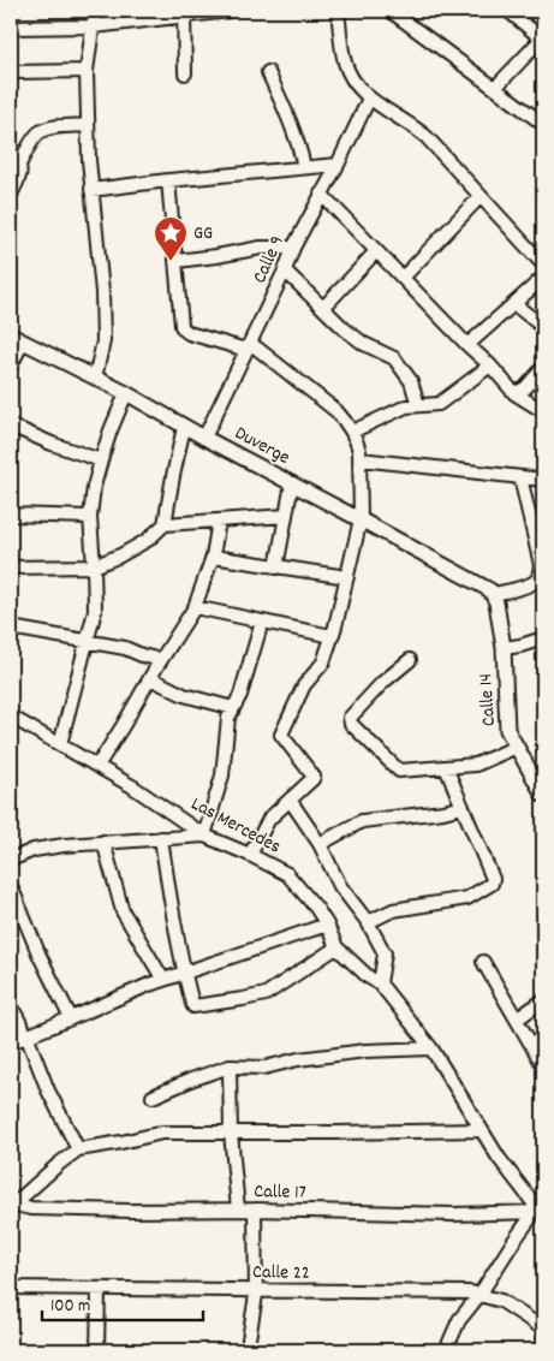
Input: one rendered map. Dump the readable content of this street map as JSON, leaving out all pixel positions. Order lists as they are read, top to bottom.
{
  "streets": {
    "street": [
      "Calle 9",
      "Duverge",
      "Calle 14",
      "Las Mercedes",
      "Calle 17",
      "Calle 22"
    ]
  },
  "crossings": [
    ["Calle 9", "Duverge"],
    ["Duverge", "Calle 14"],
    ["Las Mercedes", "Calle 17"]
  ],
  "places": {
    "place": ["GG"]
  },
  "scale_bar": "100 m"
}
